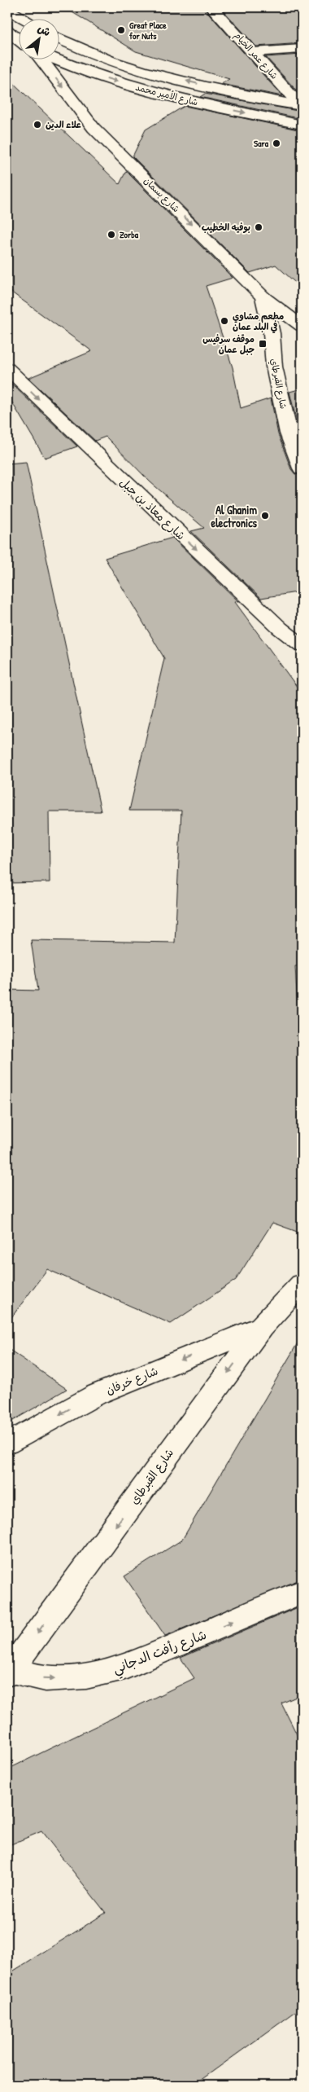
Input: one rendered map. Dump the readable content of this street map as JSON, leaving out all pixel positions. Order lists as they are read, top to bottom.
{
  "streets": {
    "street": [
      "شارع عمر الخيام",
      "شارع الأمير محمد",
      "شارع بسمان",
      "شارع القبرطاي",
      "شارع معاذ بن جبل",
      "شارع خرفان",
      "شارع رأفت الدجاني"
    ]
  },
  "crossings": [
    ["شارع عمر الخيام", "شارع الأمير محمد"],
    ["شارع بسمان", "شارع القبرطاي"],
    ["شارع القبرطاي", "شارع خرفان"],
    ["شارع القبرطاي", "شارع رأفت الدجاني"]
  ],
  "one_way": [
    "شارع بسمان",
    "شارع القبرطاي",
    "شارع معاذ بن جبل",
    "شارع خرفان",
    "شارع رأفت الدجاني"
  ],
  "places": {
    "other": [
      "Great Place for Nuts",
      "علاء الدين",
      "Sara",
      "بوفيه الخطيب",
      "Zorba",
      "مطعم مشاوي في البلد عمان",
      "Al Ghanim electronics"
    ],
    "transit": ["موقف سرفيس جبل عمان"]
  },
  "north": "top right"
}
